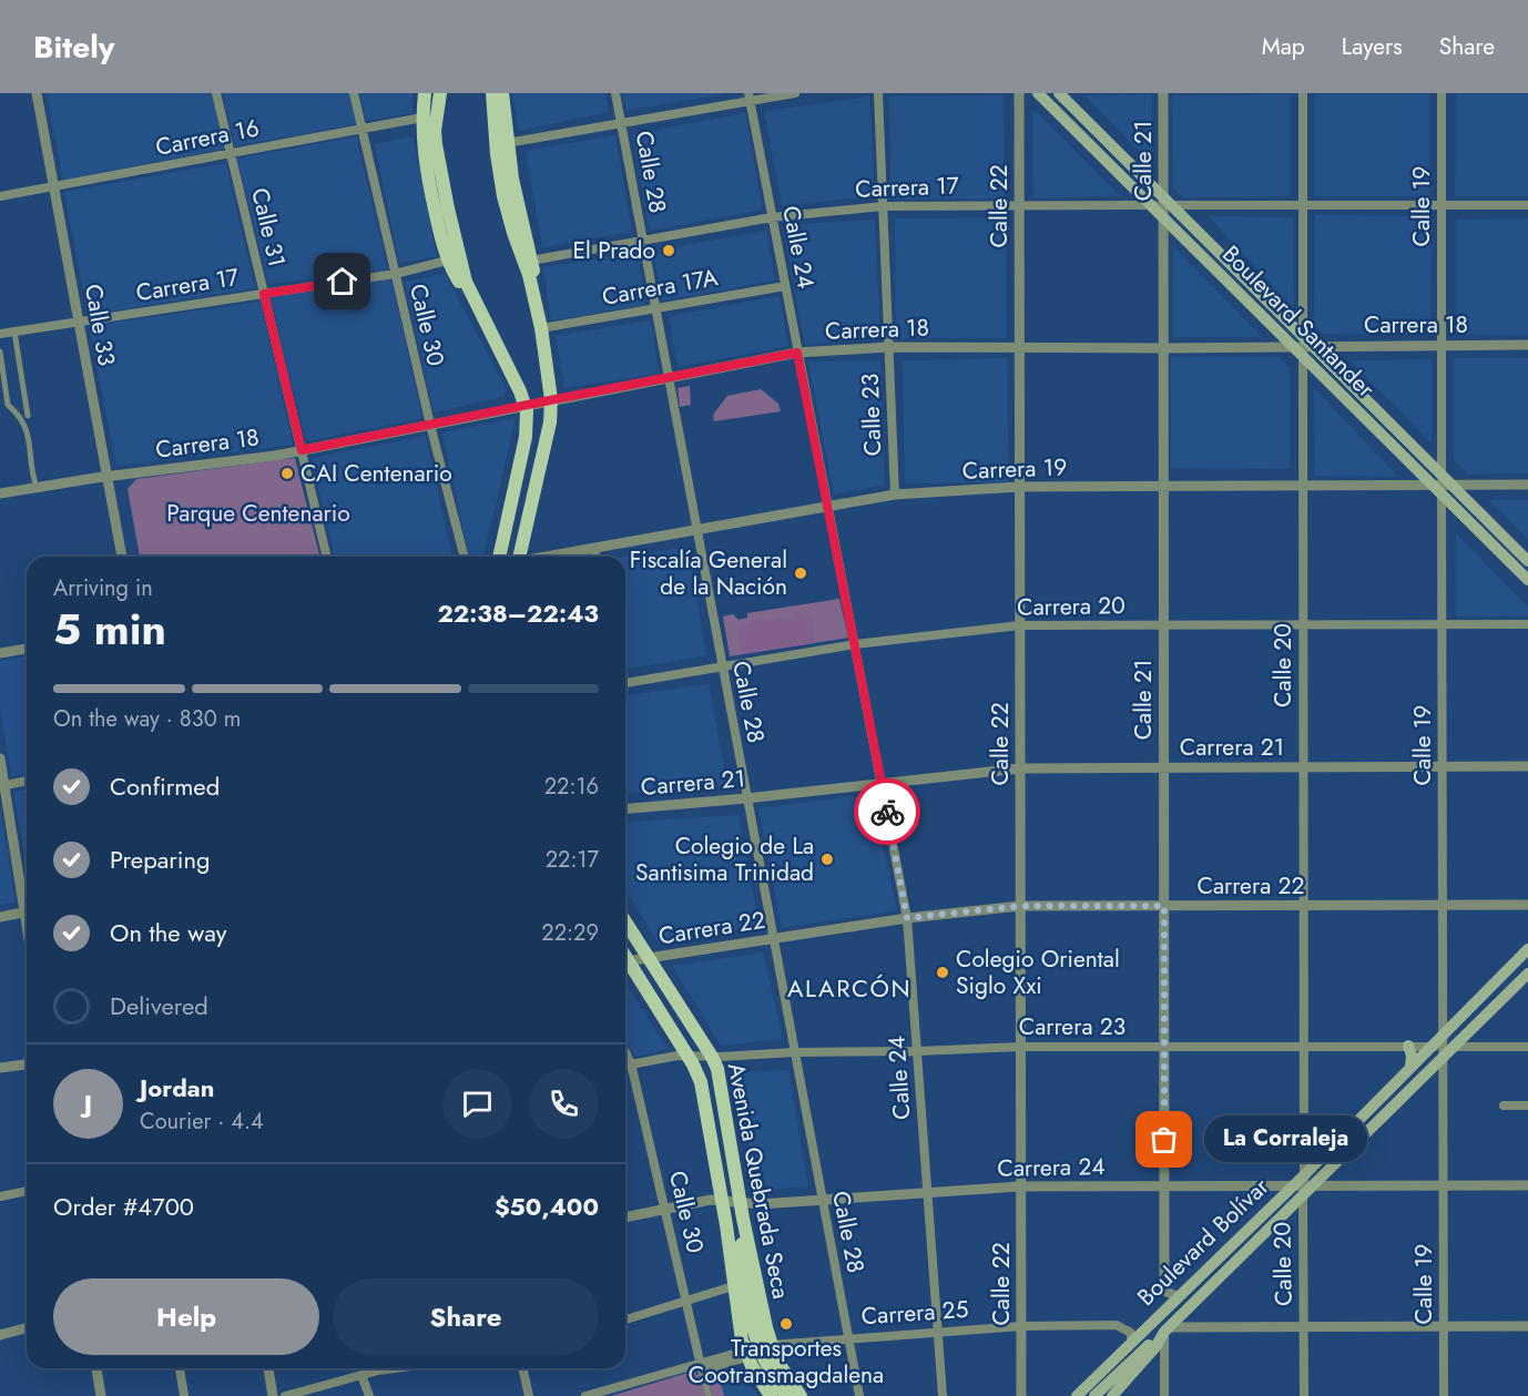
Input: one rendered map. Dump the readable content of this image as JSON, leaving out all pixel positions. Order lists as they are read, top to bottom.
{
  "streets": {
    "main road": ["Boulevard Santander", "Avenida Quebrada Seca", "Boulevard Bolívar"],
    "street": [
      "Carrera 16",
      "Calle 21",
      "Calle 28",
      "Carrera 17",
      "Calle 22",
      "Calle 19",
      "Calle 31",
      "Calle 24",
      "Carrera 17A",
      "Calle 33",
      "Calle 30",
      "Carrera 18",
      "Calle 23",
      "Carrera 19",
      "Carrera 20",
      "Calle 20",
      "Carrera 21",
      "Carrera 22",
      "Carrera 23",
      "Carrera 24",
      "Carrera 25"
    ]
  },
  "crossings": [
    ["Carrera 16", "Calle 31"],
    ["Carrera 16", "Calle 33"],
    ["Carrera 16", "Calle 30"],
    ["Calle 21", "Carrera 17"],
    ["Calle 21", "Boulevard Santander"],
    ["Calle 21", "Carrera 18"],
    ["Calle 21", "Carrera 19"],
    ["Calle 21", "Carrera 20"],
    ["Calle 21", "Carrera 21"],
    ["Calle 21", "Carrera 22"],
    ["Calle 21", "Carrera 23"],
    ["Calle 21", "Carrera 24"],
    ["Calle 21", "Boulevard Bolívar"],
    ["Calle 28", "Carrera 17"],
    ["Calle 28", "Carrera 17A"],
    ["Calle 28", "Carrera 18"],
    ["Calle 28", "Carrera 19"],
    ["Calle 28", "Carrera 20"],
    ["Calle 28", "Carrera 21"],
    ["Calle 28", "Carrera 22"],
    ["Calle 28", "Carrera 23"],
    ["Calle 28", "Carrera 24"],
    ["Calle 28", "Carrera 25"],
    ["Carrera 17", "Calle 22"],
    ["Carrera 17", "Calle 19"],
    ["Carrera 17", "Calle 31"],
    ["Carrera 17", "Calle 24"],
    ["Carrera 17", "Boulevard Santander"],
    ["Carrera 17", "Calle 33"],
    ["Carrera 17", "Calle 30"],
    ["Carrera 17", "Calle 23"],
    ["Carrera 17", "Calle 20"],
    ["Calle 22", "Carrera 18"],
    ["Calle 22", "Carrera 19"],
    ["Calle 22", "Carrera 20"],
    ["Calle 22", "Carrera 21"],
    ["Calle 22", "Carrera 22"],
    ["Calle 22", "Carrera 23"],
    ["Calle 22", "Carrera 24"],
    ["Calle 22", "Carrera 25"],
    ["Calle 19", "Boulevard Santander"],
    ["Calle 19", "Carrera 18"],
    ["Calle 19", "Carrera 19"],
    ["Calle 19", "Carrera 20"],
    ["Calle 19", "Carrera 21"],
    ["Calle 19", "Carrera 22"],
    ["Calle 19", "Carrera 23"],
    ["Calle 19", "Carrera 24"],
    ["Calle 19", "Boulevard Bolívar"],
    ["Calle 31", "Carrera 18"],
    ["Calle 24", "Carrera 17A"],
    ["Calle 24", "Carrera 18"],
    ["Calle 24", "Carrera 19"],
    ["Calle 24", "Carrera 20"],
    ["Calle 24", "Carrera 21"],
    ["Calle 24", "Carrera 22"],
    ["Calle 24", "Carrera 23"],
    ["Calle 24", "Carrera 24"],
    ["Calle 24", "Carrera 25"],
    ["Boulevard Santander", "Carrera 18"],
    ["Boulevard Santander", "Carrera 19"],
    ["Boulevard Santander", "Calle 20"],
    ["Calle 33", "Carrera 18"],
    ["Calle 30", "Carrera 18"],
    ["Calle 30", "Carrera 23"],
    ["Calle 30", "Carrera 24"],
    ["Carrera 18", "Calle 23"],
    ["Carrera 18", "Calle 20"],
    ["Calle 23", "Carrera 19"],
    ["Carrera 19", "Calle 20"],
    ["Carrera 20", "Calle 20"],
    ["Calle 20", "Carrera 21"],
    ["Calle 20", "Carrera 22"],
    ["Calle 20", "Carrera 23"],
    ["Calle 20", "Carrera 24"],
    ["Calle 20", "Boulevard Bolívar"],
    ["Carrera 22", "Avenida Quebrada Seca"],
    ["Carrera 23", "Avenida Quebrada Seca"],
    ["Carrera 23", "Boulevard Bolívar"],
    ["Carrera 24", "Avenida Quebrada Seca"],
    ["Carrera 24", "Boulevard Bolívar"],
    ["Avenida Quebrada Seca", "Carrera 25"],
    ["Boulevard Bolívar", "Carrera 25"]
  ],
  "districts": ["ALARCÓN"],
  "parks": ["Parque Centenario"],
  "places": [
    "El Prado",
    "CAI Centenario",
    "Fiscalía General de la Nación",
    "Colegio de La Santisima Trinidad",
    "Colegio Oriental Siglo Xxi",
    "La Corraleja",
    "Transportes Cootransmagdalena"
  ],
  "page": {
    "header": "Bitely",
    "nav": ["Map", "Layers", "Share"],
    "heading": ["5 min", "Arriving in", "22:38–22:43"],
    "panel": [
      "Jordan",
      "Courier · 4.4",
      "Order #4700",
      "$50,400"
    ],
    "bar": "On the way · 830 m",
    "list": [
      ["Confirmed", "22:16"],
      ["Preparing", "22:17"],
      ["On the way", "22:29"],
      "Delivered"
    ],
    "round": "J",
    "bubble": "La Corraleja",
    "buttons": ["Help", "Share"]
  }
}
